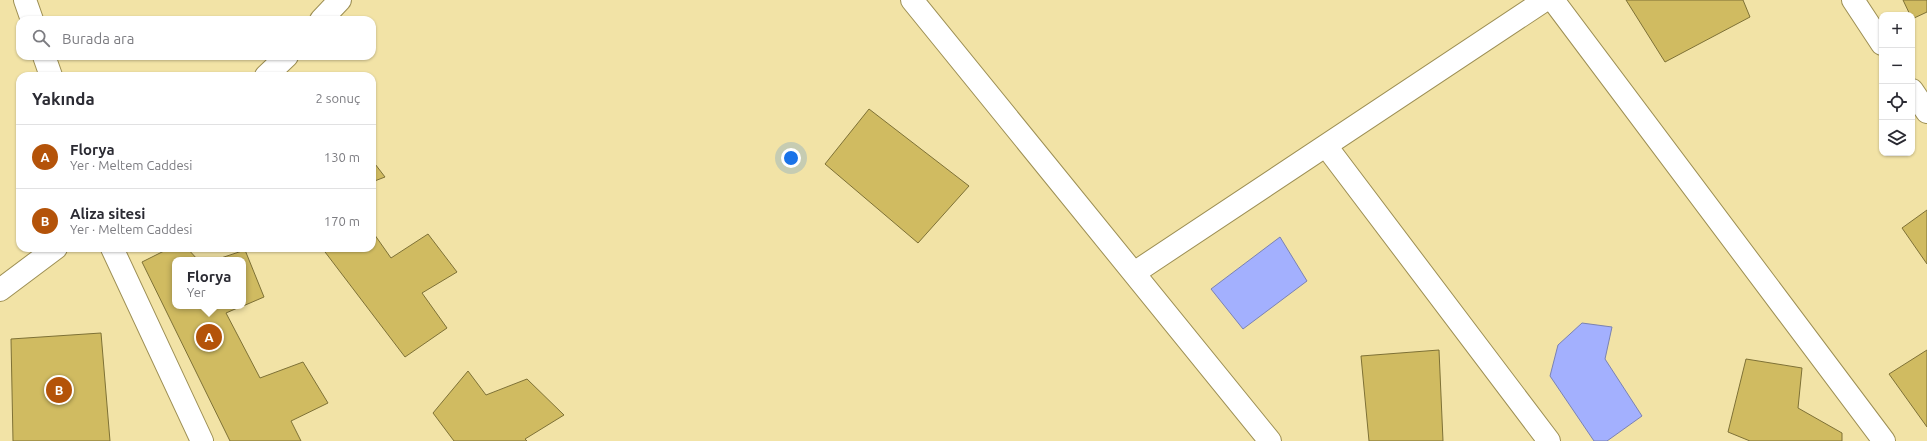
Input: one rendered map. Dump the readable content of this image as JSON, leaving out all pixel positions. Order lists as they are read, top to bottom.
{
  "page": {
    "map_buttons": ["+", "−"],
    "search": "Burada ara",
    "heading": ["Yakında", "2 sonuç"],
    "list": [
      {
        "mark": "A",
        "name": "Florya",
        "note": "Yer · Meltem Caddesi",
        "value": "130 m"
      },
      {
        "mark": "B",
        "name": "Aliza sitesi",
        "note": "Yer · Meltem Caddesi",
        "value": "170 m"
      }
    ],
    "popup": ["Florya", "Yer"],
    "pins": ["A", "B"]
  }
}
